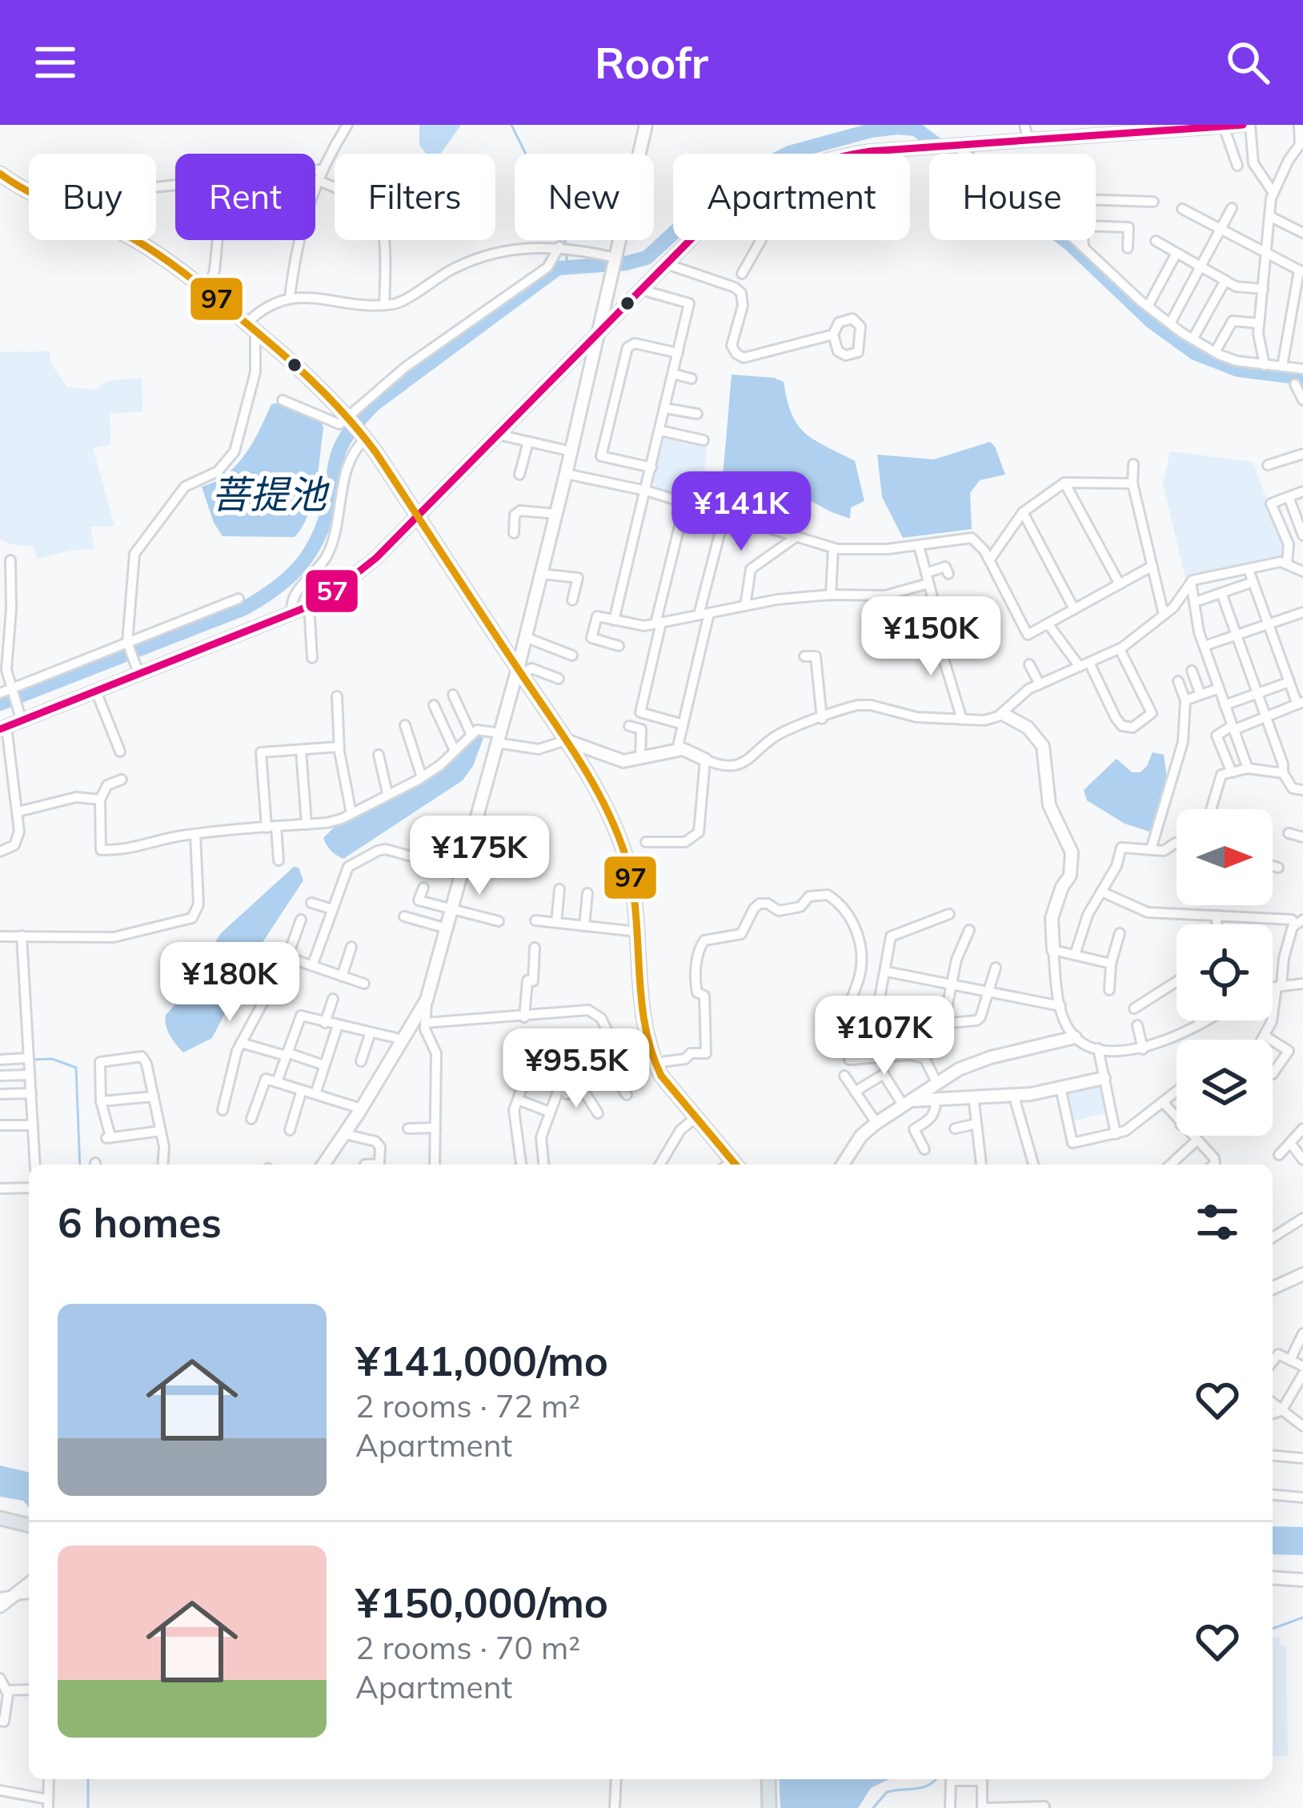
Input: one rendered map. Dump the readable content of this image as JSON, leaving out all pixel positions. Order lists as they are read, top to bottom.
{
  "water": ["菩提池"],
  "lines": ["transit line 57", "transit line 97"],
  "north": "right",
  "page": {
    "header": "Roofr",
    "chip": [
      "Buy",
      "Rent",
      "Filters",
      "New",
      "Apartment",
      "House"
    ],
    "price": [
      "¥141K",
      "¥150K",
      "¥175K",
      "¥180K",
      "¥107K",
      "¥95.5K"
    ],
    "heading": "6 homes",
    "list": [
      {
        "name": "¥141,000/mo",
        "note": "2 rooms · 72 m² · Apartment"
      },
      {
        "name": "¥150,000/mo",
        "note": "2 rooms · 70 m² · Apartment"
      }
    ]
  }
}
